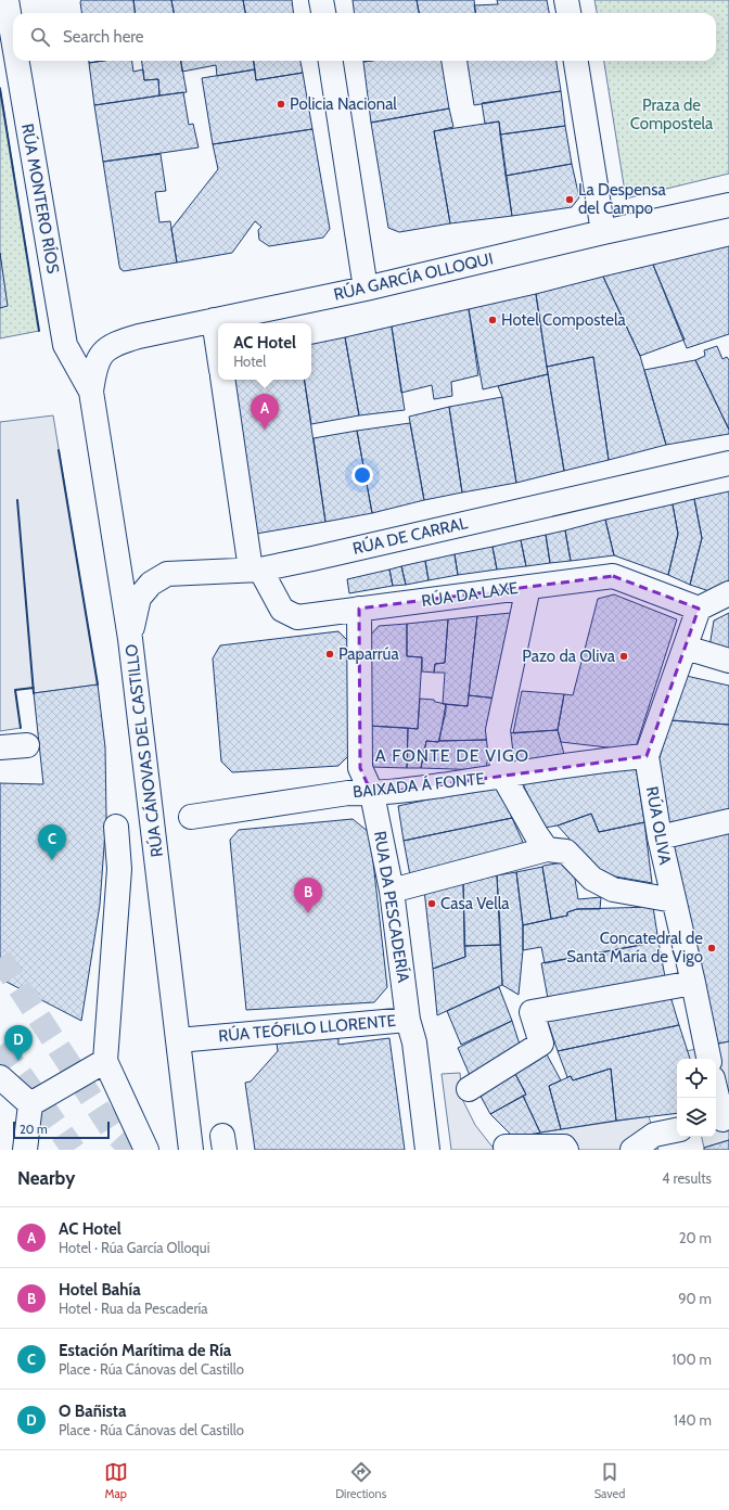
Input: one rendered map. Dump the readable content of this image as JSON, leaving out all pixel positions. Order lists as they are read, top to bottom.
{
  "streets": {
    "street": [
      "RÚA MONTERO RÍOS",
      "RÚA GARCÍA OLLOQUI",
      "RÚA DE CARRAL",
      "RÚA DA LAXE",
      "RÚA CÁNOVAS DEL CASTILLO",
      "BAIXADA Á FONTE",
      "RÚA OLIVA",
      "RUA DA PESCADERÍA",
      "RÚA TEÓFILO LLORENTE"
    ]
  },
  "crossings": [
    ["RÚA MONTERO RÍOS", "RÚA CÁNOVAS DEL CASTILLO"],
    ["RÚA GARCÍA OLLOQUI", "RÚA CÁNOVAS DEL CASTILLO"],
    ["RÚA DE CARRAL", "RÚA DA LAXE"],
    ["RÚA DE CARRAL", "RÚA CÁNOVAS DEL CASTILLO"],
    ["RÚA DA LAXE", "RÚA OLIVA"],
    ["RÚA DA LAXE", "RUA DA PESCADERÍA"],
    ["RÚA CÁNOVAS DEL CASTILLO", "RÚA TEÓFILO LLORENTE"],
    ["BAIXADA Á FONTE", "RÚA OLIVA"],
    ["BAIXADA Á FONTE", "RUA DA PESCADERÍA"],
    ["RUA DA PESCADERÍA", "RÚA TEÓFILO LLORENTE"]
  ],
  "districts": ["A FONTE DE VIGO"],
  "parks": ["Praza de Compostela"],
  "places": [
    "Policia Nacional",
    "La Despensa del Campo",
    "Hotel Compostela",
    "Paparrúa",
    "Pazo da Oliva",
    "Casa Vella",
    "Concatedral de Santa María de Vigo"
  ],
  "scale_bar": "20 m",
  "page": {
    "search": "Search here",
    "popup": ["AC Hotel", "Hotel"],
    "pins": [
      "A",
      "C",
      "B",
      "D"
    ],
    "scale": "20 m",
    "heading": ["Nearby", "4 results"],
    "list": [
      {
        "mark": "A",
        "name": "AC Hotel",
        "note": "Hotel · Rúa García Olloqui",
        "value": "20 m"
      },
      {
        "mark": "B",
        "name": "Hotel Bahía",
        "note": "Hotel · Rua da Pescadería",
        "value": "90 m"
      },
      {
        "mark": "C",
        "name": "Estación Marítima de Ría",
        "note": "Place · Rúa Cánovas del Castillo",
        "value": "100 m"
      },
      {
        "mark": "D",
        "name": "O Bañista",
        "note": "Place · Rúa Cánovas del Castillo",
        "value": "140 m"
      }
    ],
    "nav": ["Map", "Directions", "Saved"]
  }
}
